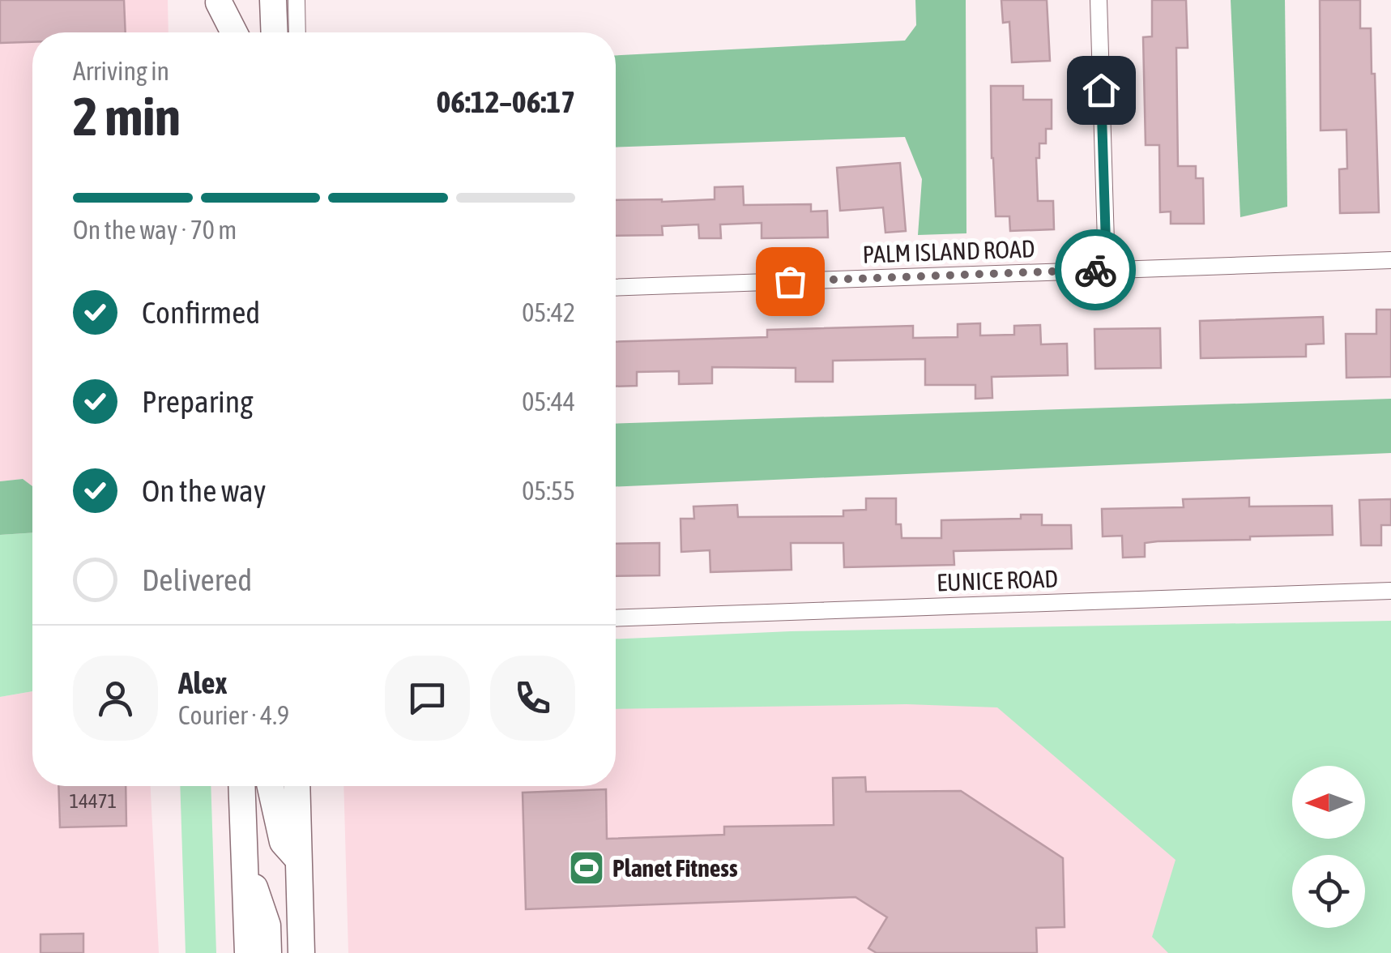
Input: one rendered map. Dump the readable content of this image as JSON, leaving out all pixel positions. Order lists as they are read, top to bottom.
{
  "streets": {
    "street": ["PALM ISLAND ROAD", "EUNICE ROAD"]
  },
  "places": {
    "sports": ["Planet Fitness"]
  },
  "house_numbers": ["14471"],
  "north": "left",
  "page": {
    "heading": ["2 min", "Arriving in", "06:12–06:17"],
    "panel": ["Alex", "Courier · 4.9"],
    "bar": "On the way · 70 m",
    "list": [
      ["Confirmed", "05:42"],
      ["Preparing", "05:44"],
      ["On the way", "05:55"],
      "Delivered"
    ]
  }
}
